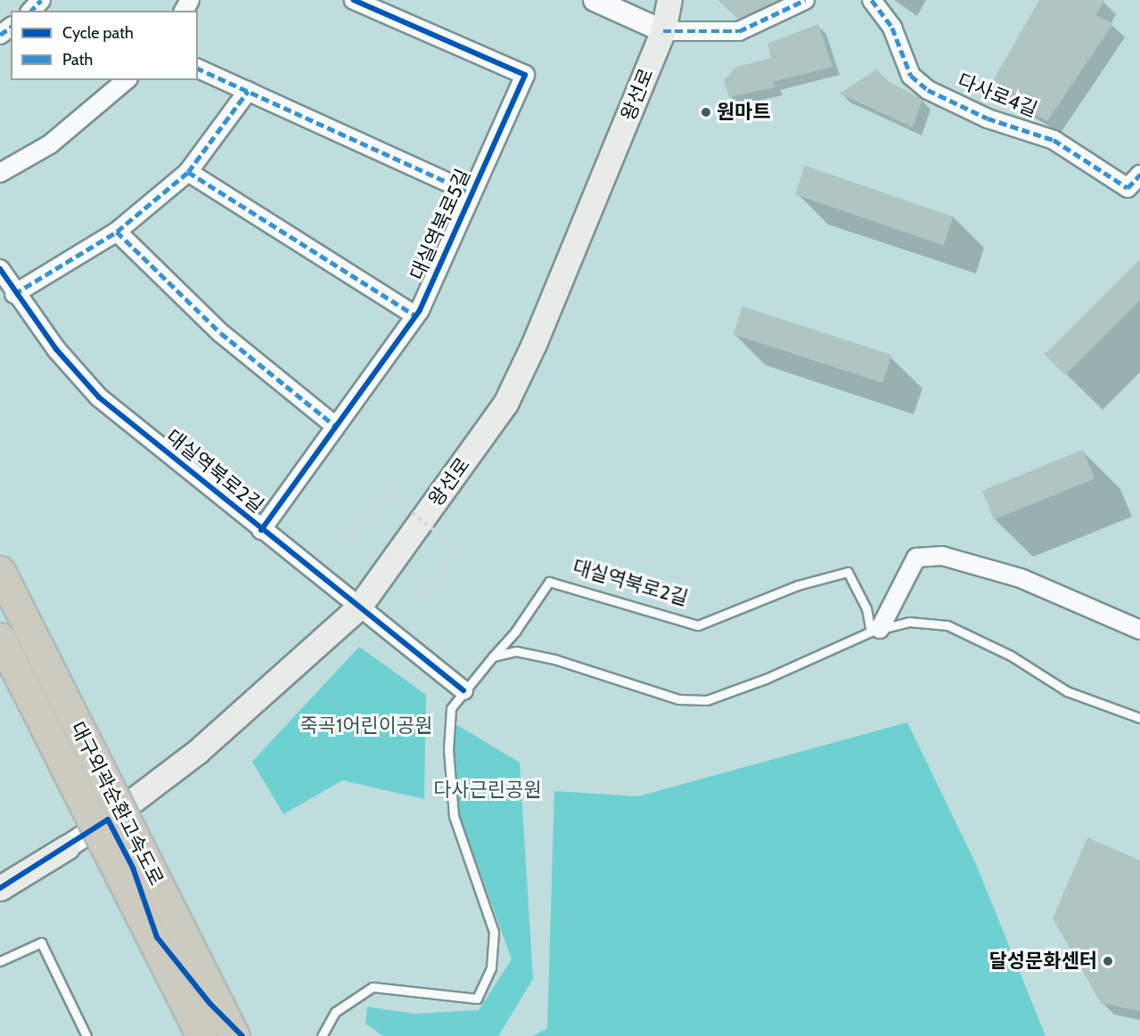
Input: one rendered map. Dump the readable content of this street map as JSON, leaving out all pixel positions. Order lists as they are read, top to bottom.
{
  "streets": {
    "highway": ["대구외곽순환고속도로"],
    "main road": ["왕선로"],
    "street": ["다사로4길", "대실역북로5길", "대실역북로2길"]
  },
  "crossings": [
    ["왕선로", "대실역북로2길"],
    ["대실역북로5길", "대실역북로2길"]
  ],
  "parks": ["죽곡1어린이공원", "다사근린공원"],
  "places": ["원마트", "달성문화센터"],
  "legend": ["Cycle path", "Path"]
}
